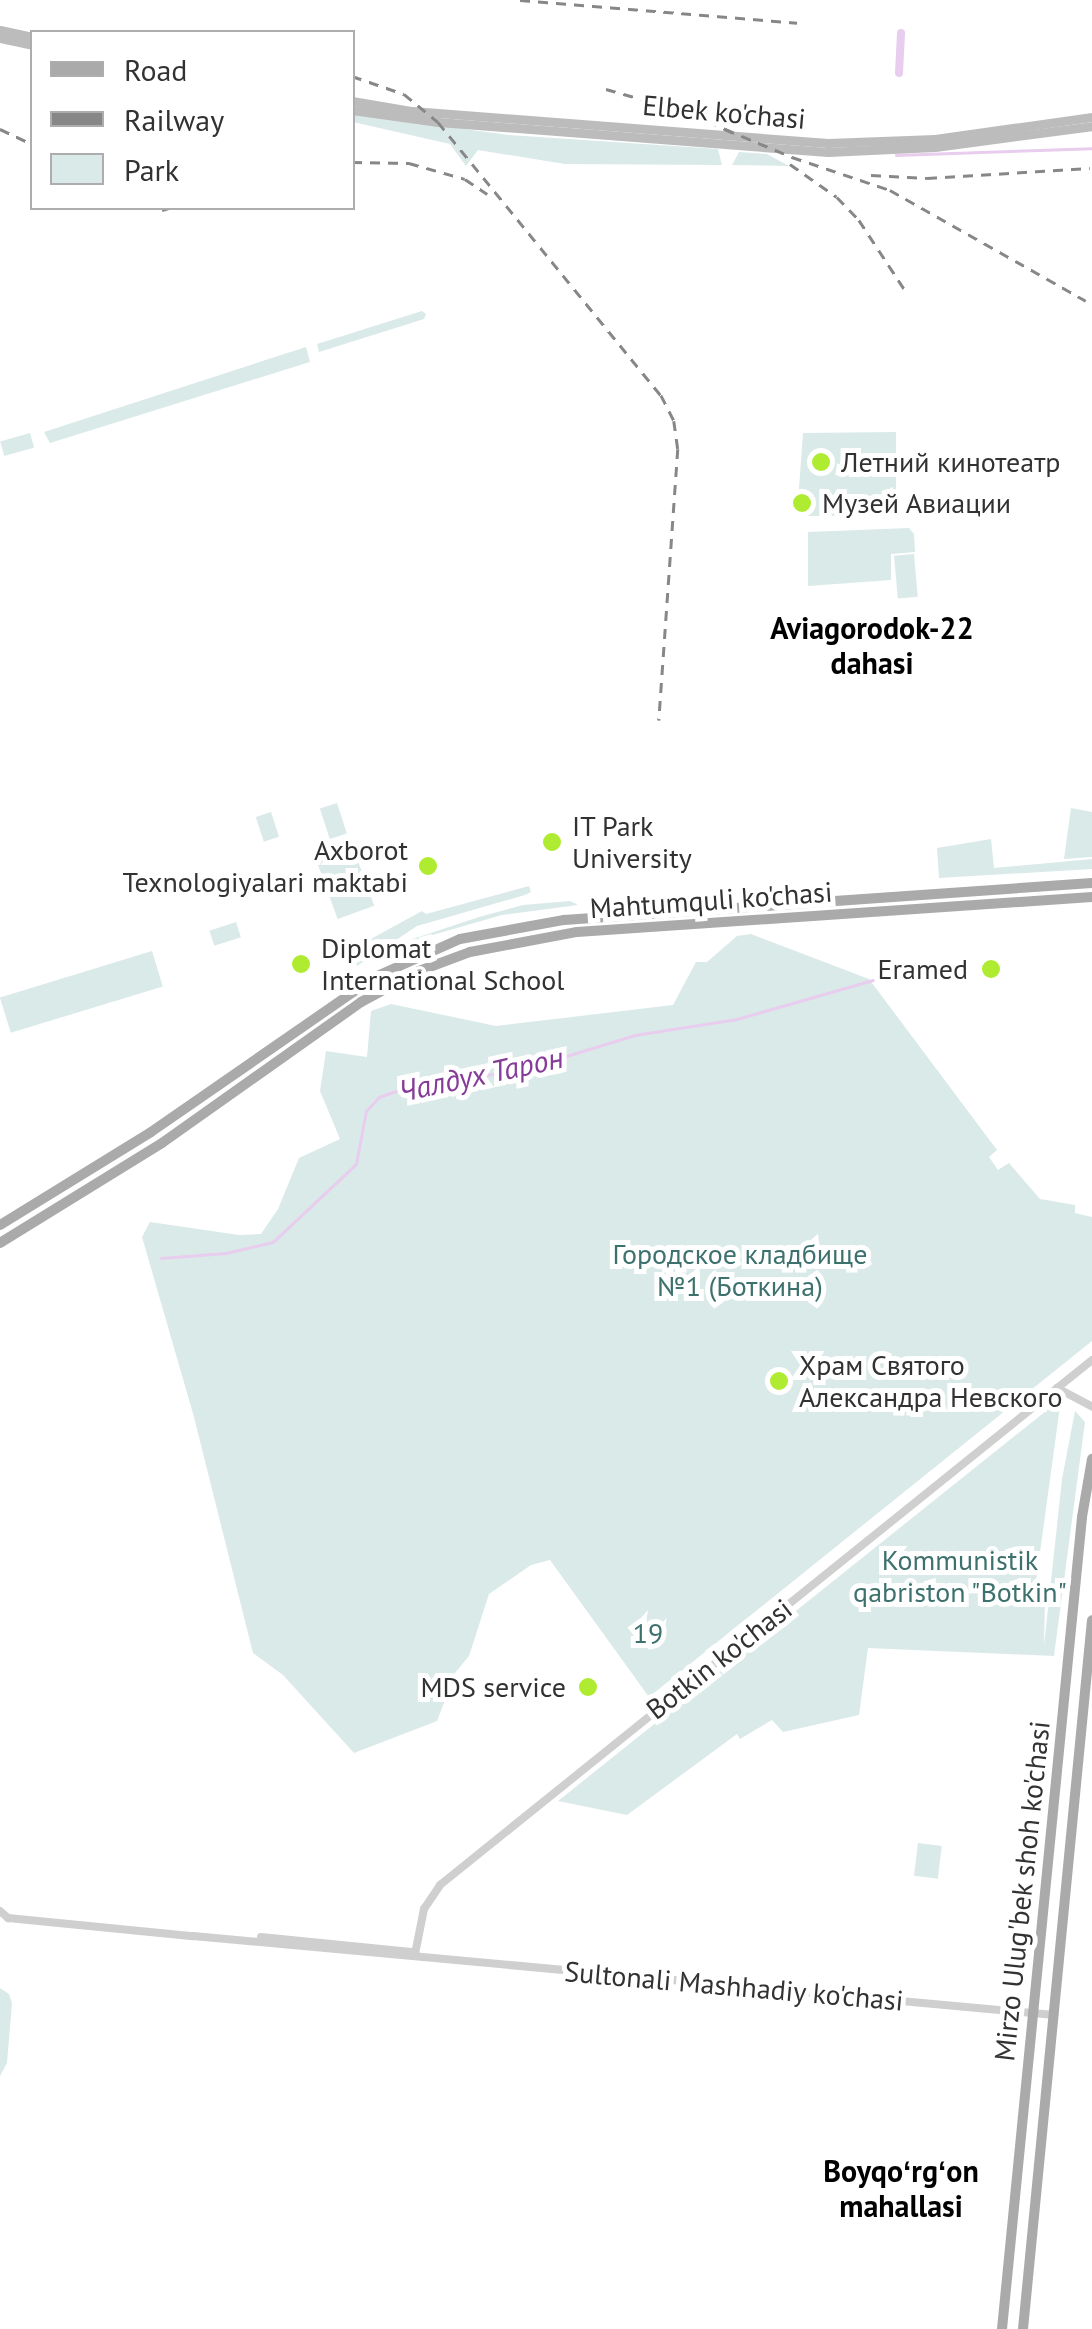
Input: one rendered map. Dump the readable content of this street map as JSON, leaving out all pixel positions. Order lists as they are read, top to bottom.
{
  "streets": {
    "main road": ["Elbek ko'chasi", "Mahtumquli ko'chasi", "Mirzo Ulug'bek shoh ko'chasi"],
    "street": ["Botkin ko'chasi", "Sultonali Mashhadiy ko'chasi"]
  },
  "crossings": [
    ["Botkin ko'chasi", "Sultonali Mashhadiy ko'chasi"],
    ["Mirzo Ulug'bek shoh ko'chasi", "Sultonali Mashhadiy ko'chasi"]
  ],
  "districts": ["Aviagorodok-22 dahasi", "Boyqoʻrgʻon mahallasi"],
  "water": ["Чалдух Тарон"],
  "parks": ["Городское кладбище №1 (Боткина)", "Kommunistik qabriston \"Botkin\"", "19"],
  "places": [
    "Летний кинотеатр",
    "Музей Авиации",
    "IT Park University",
    "Axborot Texnologiyalari maktabi",
    "Diplomat International School",
    "Eramed",
    "Храм Святого Александра Невского",
    "MDS service"
  ],
  "legend": ["Road", "Railway", "Park"]
}
